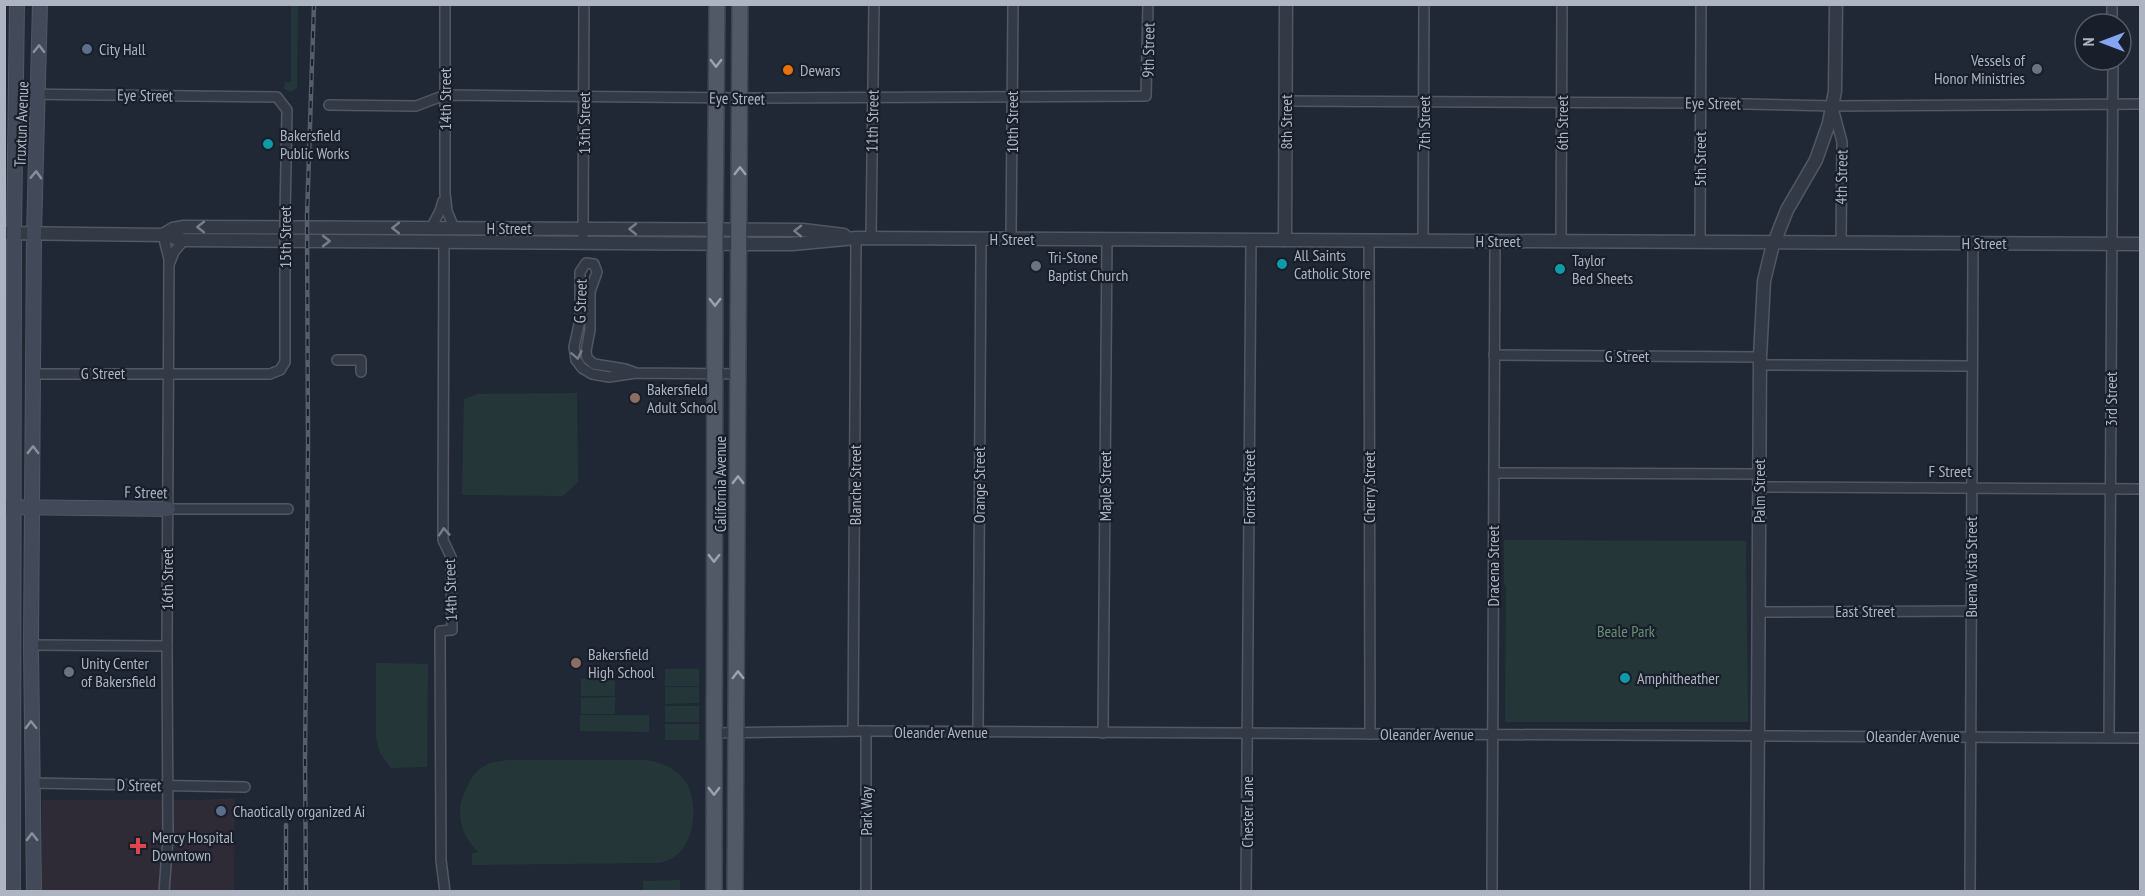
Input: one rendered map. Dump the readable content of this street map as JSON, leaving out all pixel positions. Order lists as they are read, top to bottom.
{
  "streets": {
    "main road": ["Truxtun Avenue", "F Street", "California Avenue"],
    "street": [
      "9th Street",
      "Eye Street",
      "14th Street",
      "11th Street",
      "10th Street",
      "8th Street",
      "13th Street",
      "7th Street",
      "6th Street",
      "5th Street",
      "4th Street",
      "H Street",
      "15th Street",
      "G Street",
      "3rd Street",
      "Blanche Street",
      "Orange Street",
      "Maple Street",
      "Forrest Street",
      "Cherry Street",
      "Palm Street",
      "Dracena Street",
      "Buena Vista Street",
      "16th Street",
      "East Street",
      "Oleander Avenue",
      "D Street",
      "Park Way",
      "Chester Lane"
    ]
  },
  "crossings": [
    ["9th Street", "Eye Street"],
    ["Eye Street", "14th Street"],
    ["Eye Street", "11th Street"],
    ["Eye Street", "10th Street"],
    ["Eye Street", "8th Street"],
    ["Eye Street", "13th Street"],
    ["Eye Street", "7th Street"],
    ["Eye Street", "6th Street"],
    ["Eye Street", "Truxtun Avenue"],
    ["Eye Street", "5th Street"],
    ["Eye Street", "4th Street"],
    ["Eye Street", "15th Street"],
    ["Eye Street", "3rd Street"],
    ["Eye Street", "California Avenue"],
    ["Eye Street", "Palm Street"],
    ["14th Street", "H Street"],
    ["11th Street", "H Street"],
    ["10th Street", "H Street"],
    ["8th Street", "H Street"],
    ["13th Street", "H Street"],
    ["7th Street", "H Street"],
    ["6th Street", "H Street"],
    ["Truxtun Avenue", "H Street"],
    ["Truxtun Avenue", "G Street"],
    ["Truxtun Avenue", "F Street"],
    ["Truxtun Avenue", "D Street"],
    ["5th Street", "H Street"],
    ["4th Street", "H Street"],
    ["4th Street", "Palm Street"],
    ["H Street", "3rd Street"],
    ["H Street", "California Avenue"],
    ["H Street", "Blanche Street"],
    ["H Street", "Orange Street"],
    ["H Street", "Maple Street"],
    ["H Street", "Forrest Street"],
    ["H Street", "Cherry Street"],
    ["H Street", "Palm Street"],
    ["H Street", "Dracena Street"],
    ["H Street", "Buena Vista Street"],
    ["H Street", "16th Street"],
    ["15th Street", "G Street"],
    ["G Street", "California Avenue"],
    ["G Street", "Palm Street"],
    ["G Street", "Dracena Street"],
    ["G Street", "Buena Vista Street"],
    ["G Street", "16th Street"],
    ["3rd Street", "F Street"],
    ["3rd Street", "Oleander Avenue"],
    ["F Street", "Palm Street"],
    ["F Street", "Dracena Street"],
    ["F Street", "Buena Vista Street"],
    ["F Street", "16th Street"],
    ["California Avenue", "Oleander Avenue"],
    ["Blanche Street", "Oleander Avenue"],
    ["Orange Street", "Oleander Avenue"],
    ["Maple Street", "Oleander Avenue"],
    ["Forrest Street", "Oleander Avenue"],
    ["Forrest Street", "Chester Lane"],
    ["Cherry Street", "Oleander Avenue"],
    ["Palm Street", "East Street"],
    ["Palm Street", "Oleander Avenue"],
    ["Dracena Street", "Oleander Avenue"],
    ["Buena Vista Street", "East Street"],
    ["Buena Vista Street", "Oleander Avenue"],
    ["16th Street", "D Street"],
    ["Oleander Avenue", "Park Way"],
    ["Oleander Avenue", "Chester Lane"]
  ],
  "one_way": ["14th Street"],
  "parks": ["Beale Park"],
  "places": {
    "other": [
      "City Hall",
      "Vessels of Honor Ministries",
      "Dewars",
      "Bakersfield Public Works",
      "All Saints Catholic Store",
      "Tri-Stone Baptist Church",
      "Taylor Bed Sheets",
      "Bakersfield Adult School",
      "Bakersfield High School",
      "Unity Center of Bakersfield",
      "Amphitheather",
      "Chaotically organized Ai"
    ],
    "health": ["Mercy Hospital Downtown"]
  },
  "north": "left"
}
